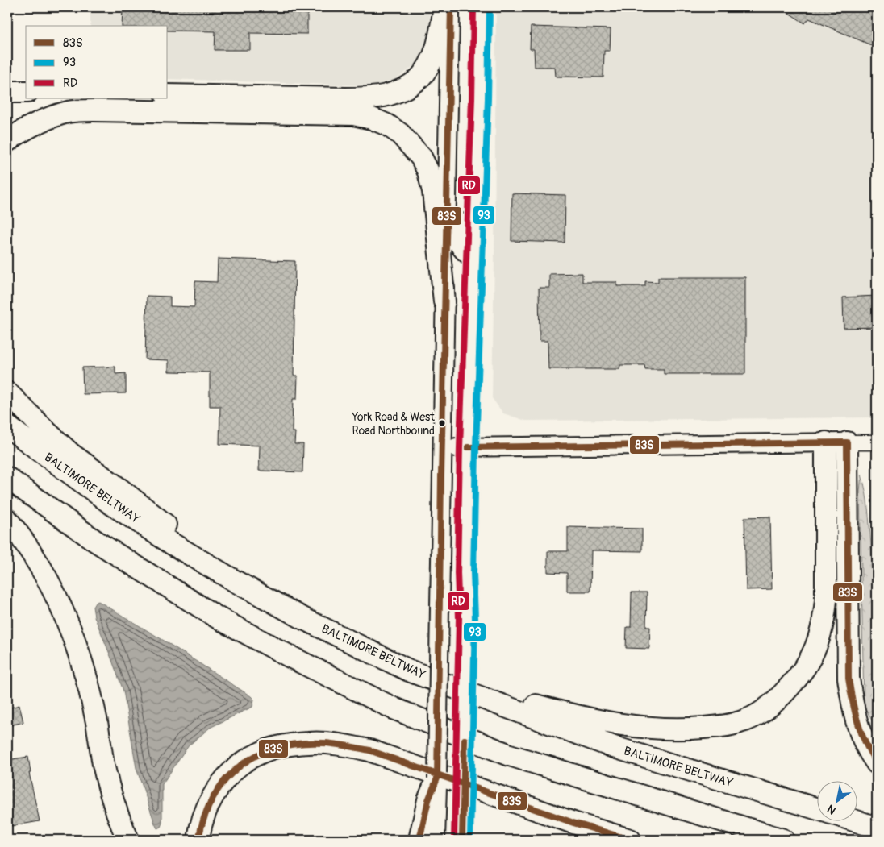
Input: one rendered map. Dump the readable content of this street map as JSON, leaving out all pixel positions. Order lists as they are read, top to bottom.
{
  "streets": {
    "highway": ["BALTIMORE BELTWAY"]
  },
  "places": ["York Road & West Road Northbound"],
  "lines": ["transit line 83S", "transit line 93", "transit line RD"],
  "legend": ["83S", "93", "RD"],
  "north": "bottom left"
}
